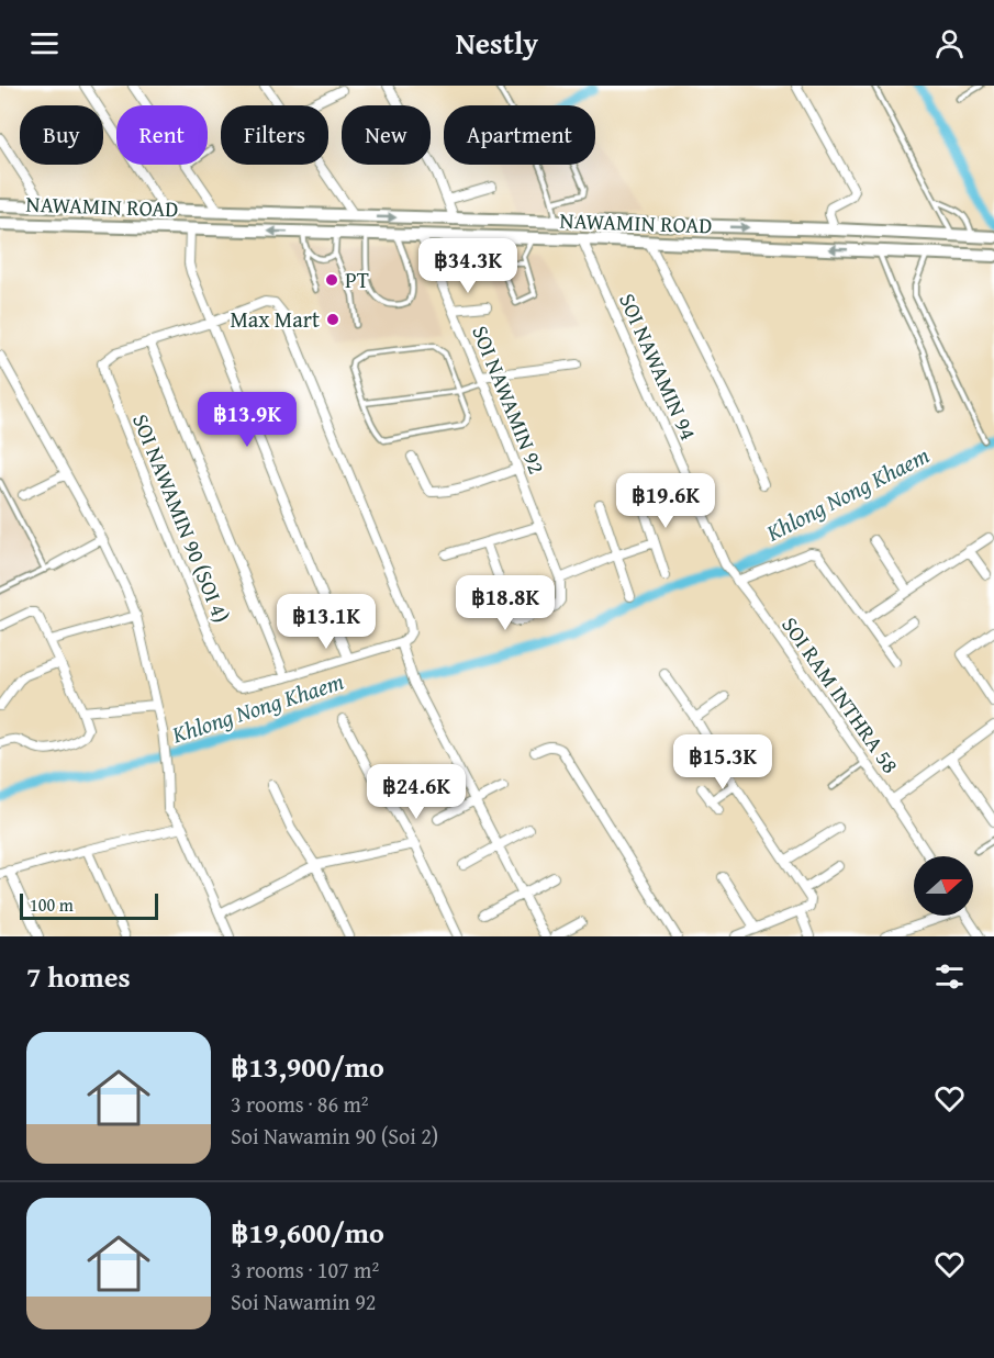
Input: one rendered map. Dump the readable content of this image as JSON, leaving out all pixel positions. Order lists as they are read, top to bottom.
{
  "streets": {
    "main road": ["NAWAMIN ROAD"],
    "street": [
      "SOI NAWAMIN 94",
      "SOI NAWAMIN 92",
      "SOI NAWAMIN 90 (SOI 4)",
      "SOI RAM INTHRA 58"
    ]
  },
  "crossings": [
    ["NAWAMIN ROAD", "SOI NAWAMIN 94"],
    ["NAWAMIN ROAD", "SOI NAWAMIN 92"],
    ["SOI NAWAMIN 94", "SOI RAM INTHRA 58"]
  ],
  "water": ["Khlong Nong Khaem"],
  "places": ["PT", "Max Mart"],
  "scale_bar": "100 m",
  "north": "right",
  "page": {
    "header": "Nestly",
    "chip": [
      "Buy",
      "Rent",
      "Filters",
      "New",
      "Apartment"
    ],
    "price": [
      "฿34.3K",
      "฿13.9K",
      "฿19.6K",
      "฿18.8K",
      "฿13.1K",
      "฿15.3K",
      "฿24.6K"
    ],
    "scale": "100 m",
    "heading": "7 homes",
    "list": [
      {
        "name": "฿13,900/mo",
        "note": "3 rooms · 86 m² · Soi Nawamin 90 (Soi 2)"
      },
      {
        "name": "฿19,600/mo",
        "note": "3 rooms · 107 m² · Soi Nawamin 92"
      }
    ]
  }
}
